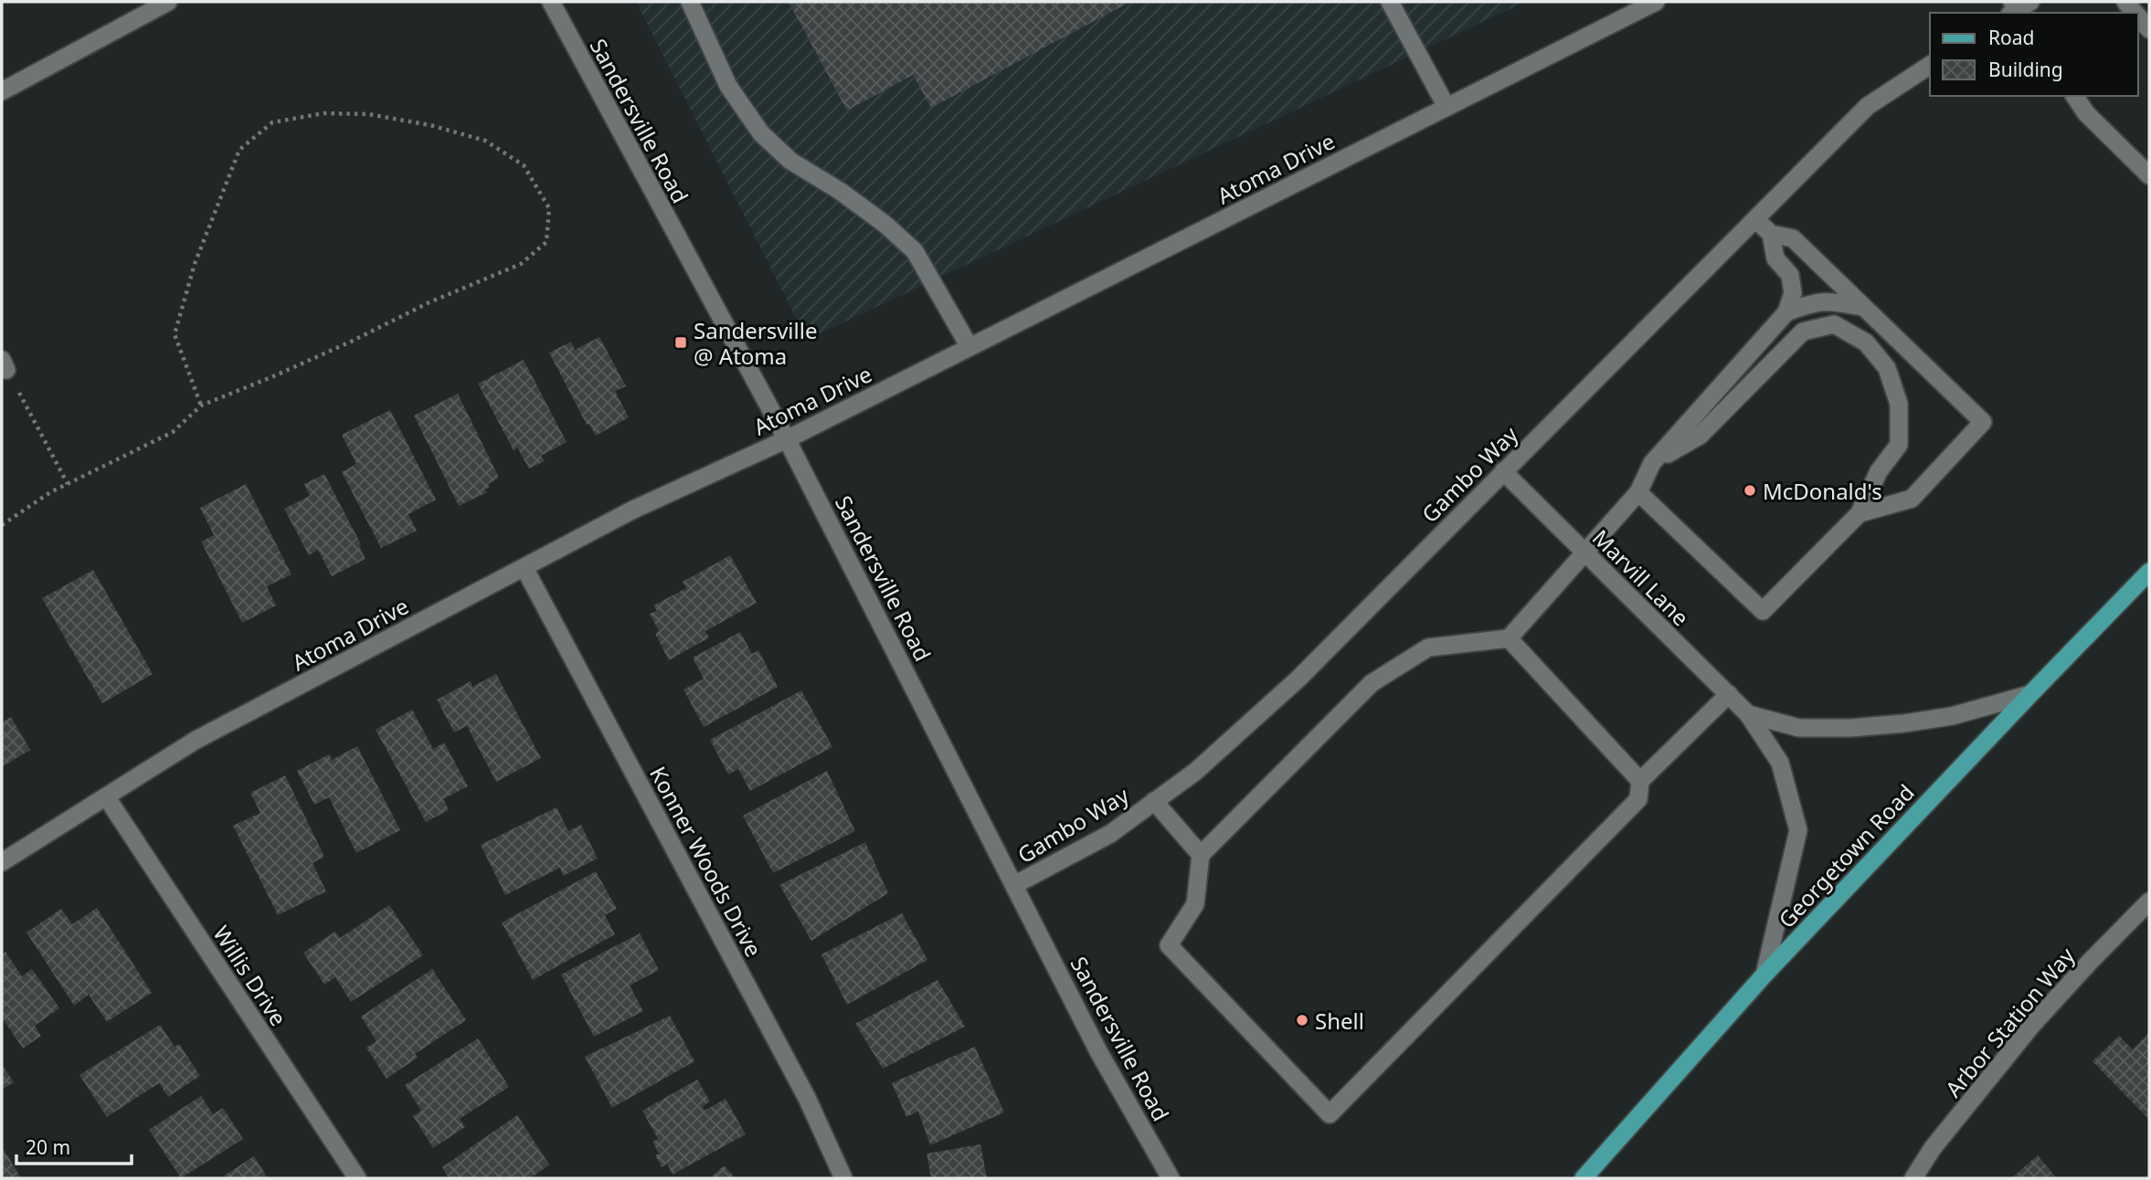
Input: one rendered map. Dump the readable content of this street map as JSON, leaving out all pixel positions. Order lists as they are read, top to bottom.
{
  "streets": {
    "main road": ["Georgetown Road"],
    "street": [
      "Sandersville Road",
      "Atoma Drive",
      "Gambo Way",
      "Marvill Lane",
      "Konner Woods Drive",
      "Willis Drive",
      "Arbor Station Way"
    ]
  },
  "crossings": [
    ["Sandersville Road", "Atoma Drive"],
    ["Sandersville Road", "Gambo Way"],
    ["Atoma Drive", "Konner Woods Drive"],
    ["Atoma Drive", "Willis Drive"],
    ["Gambo Way", "Marvill Lane"],
    ["Marvill Lane", "Georgetown Road"]
  ],
  "places": {
    "transit": ["Sandersville @ Atoma"],
    "other": ["McDonald's", "Shell"]
  },
  "legend": ["Road", "Building"],
  "scale_bar": "20 m"
}
